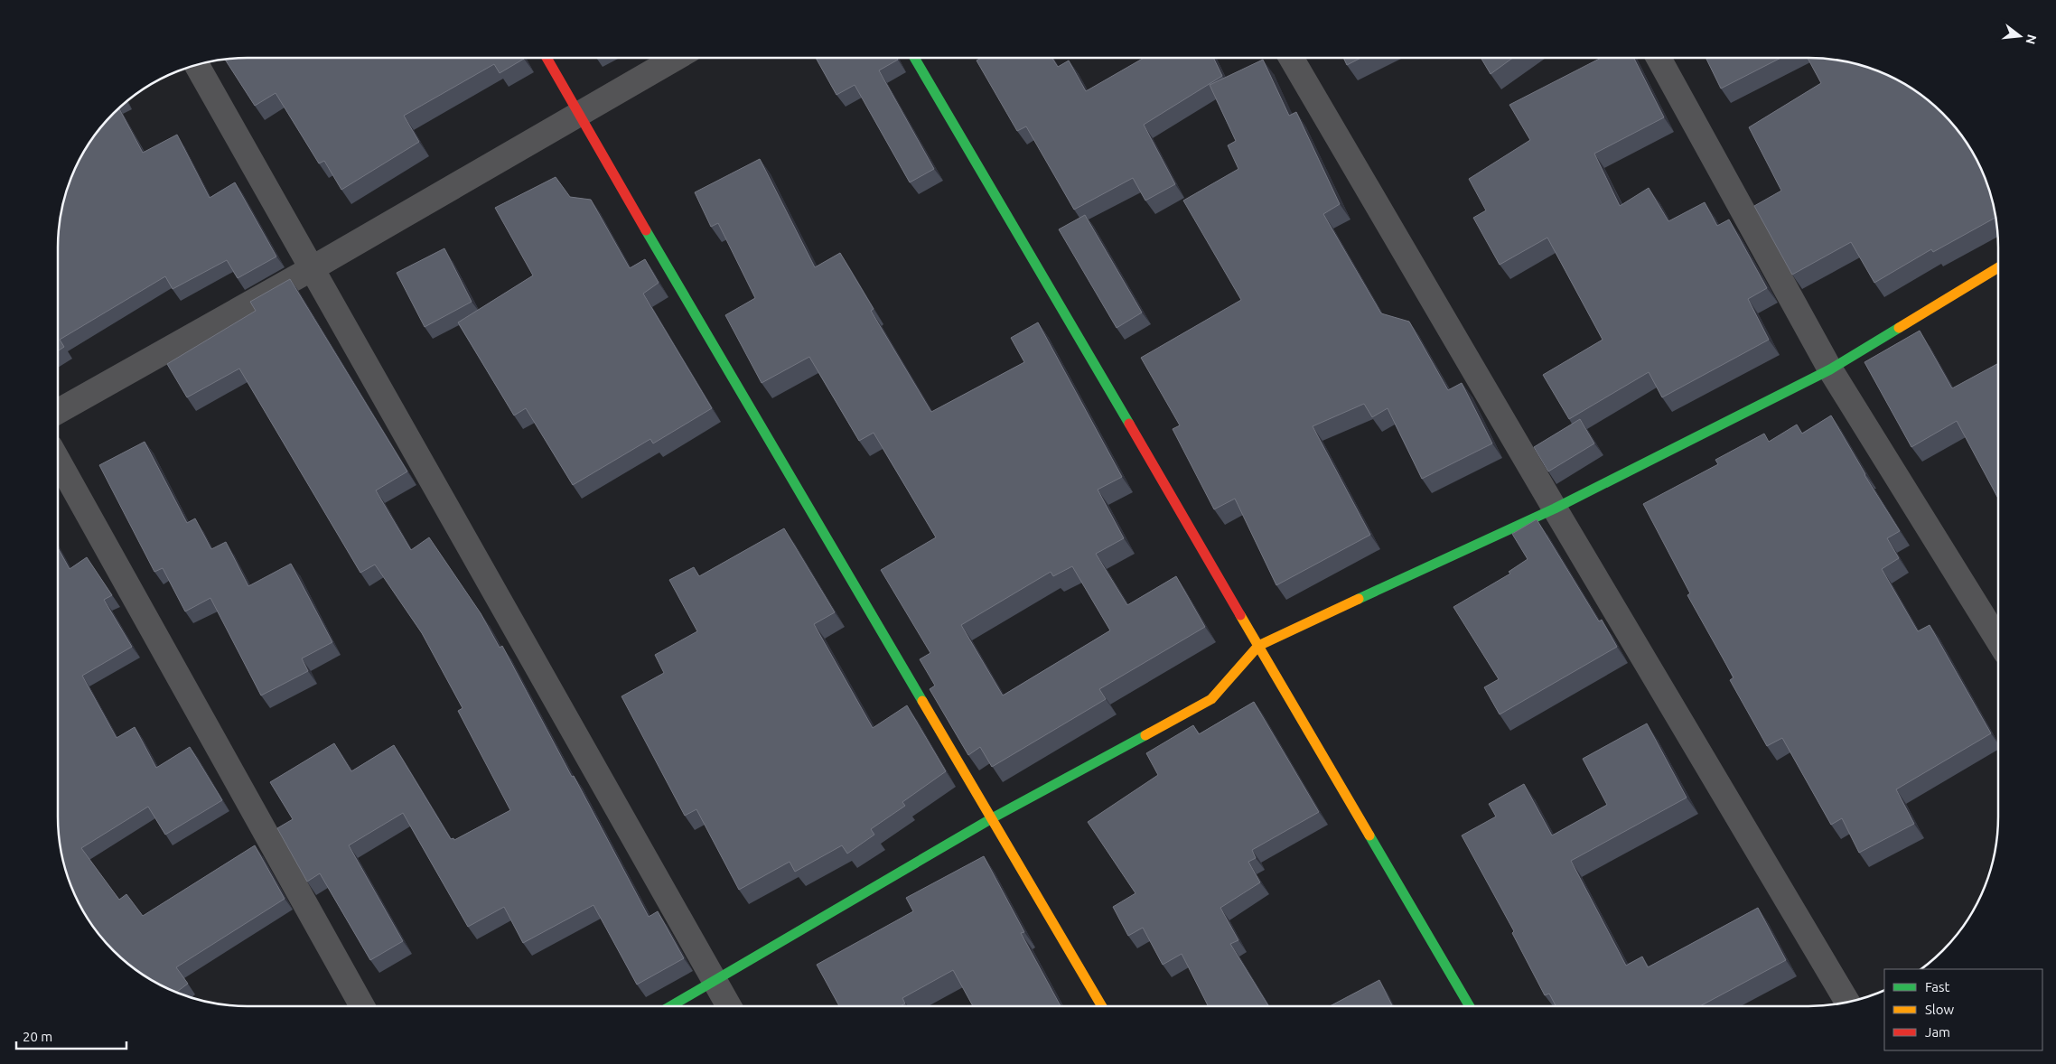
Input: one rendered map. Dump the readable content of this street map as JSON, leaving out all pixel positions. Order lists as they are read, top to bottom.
{
  "legend": ["Fast", "Slow", "Jam"],
  "scale_bar": "20 m",
  "north": "right"
}
